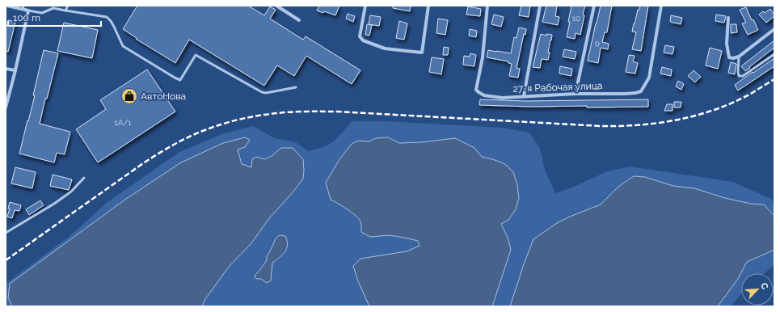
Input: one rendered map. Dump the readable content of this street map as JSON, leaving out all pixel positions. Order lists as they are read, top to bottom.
{
  "streets": {
    "street": ["27-я Рабочая улица"]
  },
  "places": {
    "shop": ["АвтоНова"]
  },
  "house_numbers": ["10", "9", "1А/1"],
  "scale_bar": "100 m",
  "north": "top right"
}
